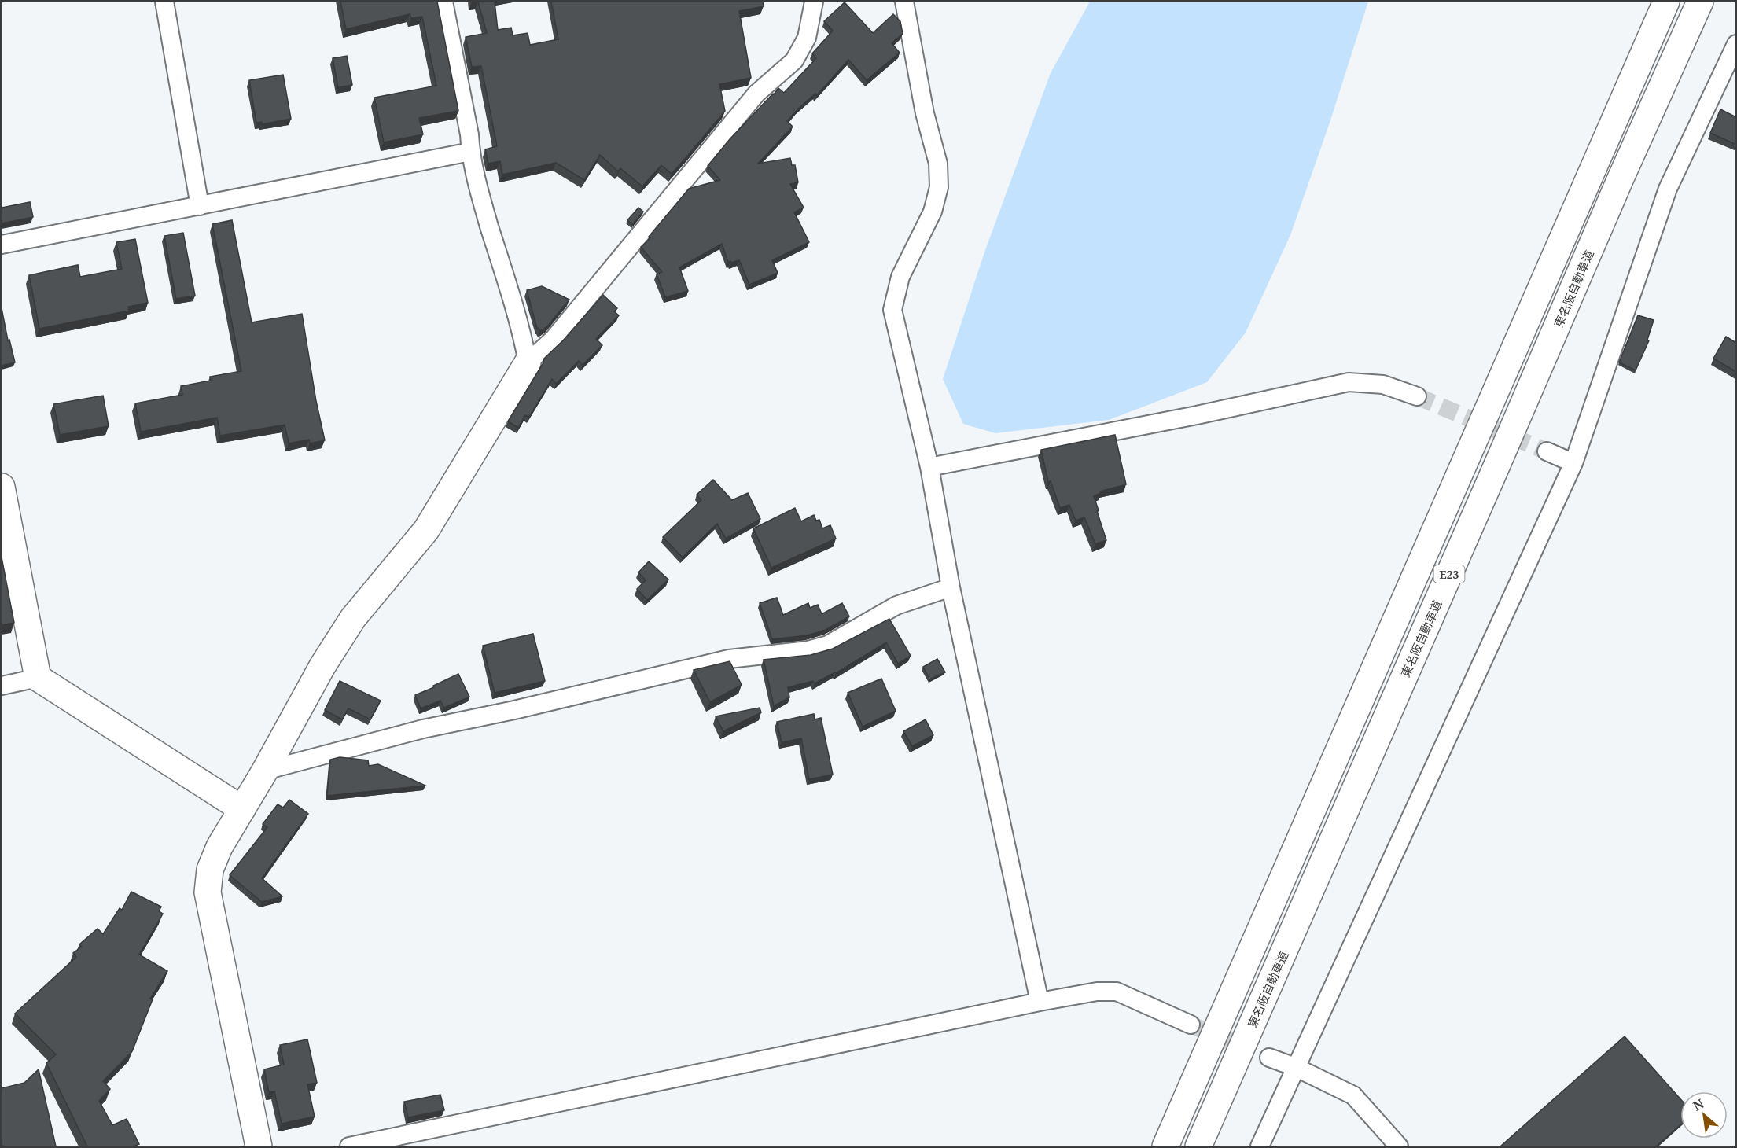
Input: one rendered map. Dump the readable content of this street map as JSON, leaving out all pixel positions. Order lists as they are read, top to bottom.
{
  "streets": {
    "main road": ["東名阪自動車道", "E23"]
  },
  "north": "top left"
}
